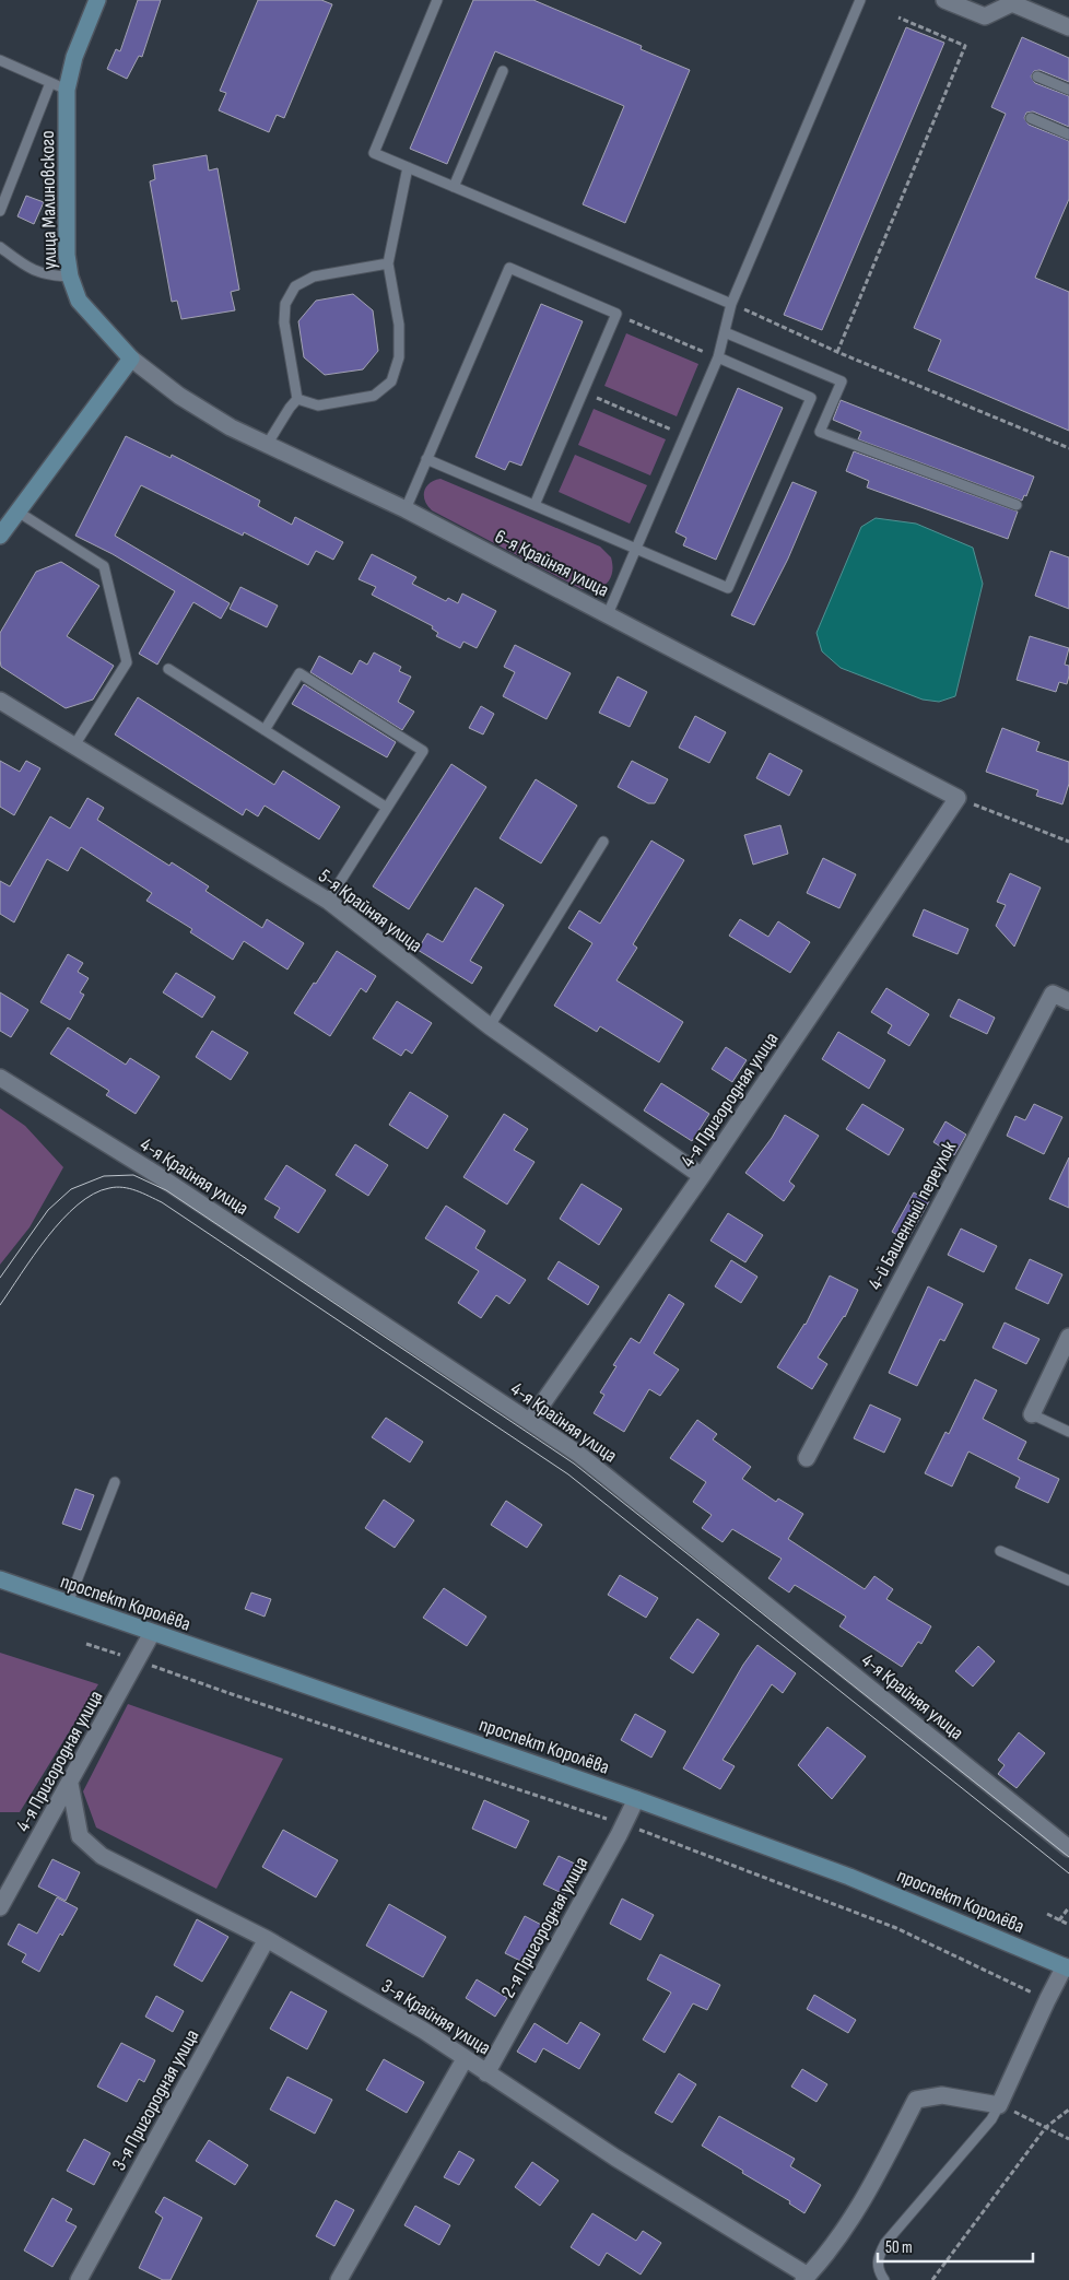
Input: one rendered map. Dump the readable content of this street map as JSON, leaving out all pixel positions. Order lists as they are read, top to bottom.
{
  "streets": {
    "main road": ["улица Малиновского", "проспект Королёва"],
    "street": [
      "6-я Крайняя улица",
      "5-я Крайняя улица",
      "4-я Пригородная улица",
      "4-я Крайняя улица",
      "4-й Башенный переулок",
      "2-я Пригородная улица",
      "3-я Крайняя улица",
      "3-я Пригородная улица"
    ]
  },
  "crossings": [
    ["улица Малиновского", "6-я Крайняя улица"],
    ["6-я Крайняя улица", "4-я Пригородная улица"],
    ["5-я Крайняя улица", "4-я Пригородная улица"],
    ["4-я Пригородная улица", "4-я Крайняя улица"],
    ["4-я Пригородная улица", "проспект Королёва"],
    ["4-я Пригородная улица", "3-я Крайняя улица"],
    ["проспект Королёва", "2-я Пригородная улица"],
    ["2-я Пригородная улица", "3-я Крайняя улица"],
    ["3-я Крайняя улица", "3-я Пригородная улица"]
  ],
  "scale_bar": "50 m"
}
